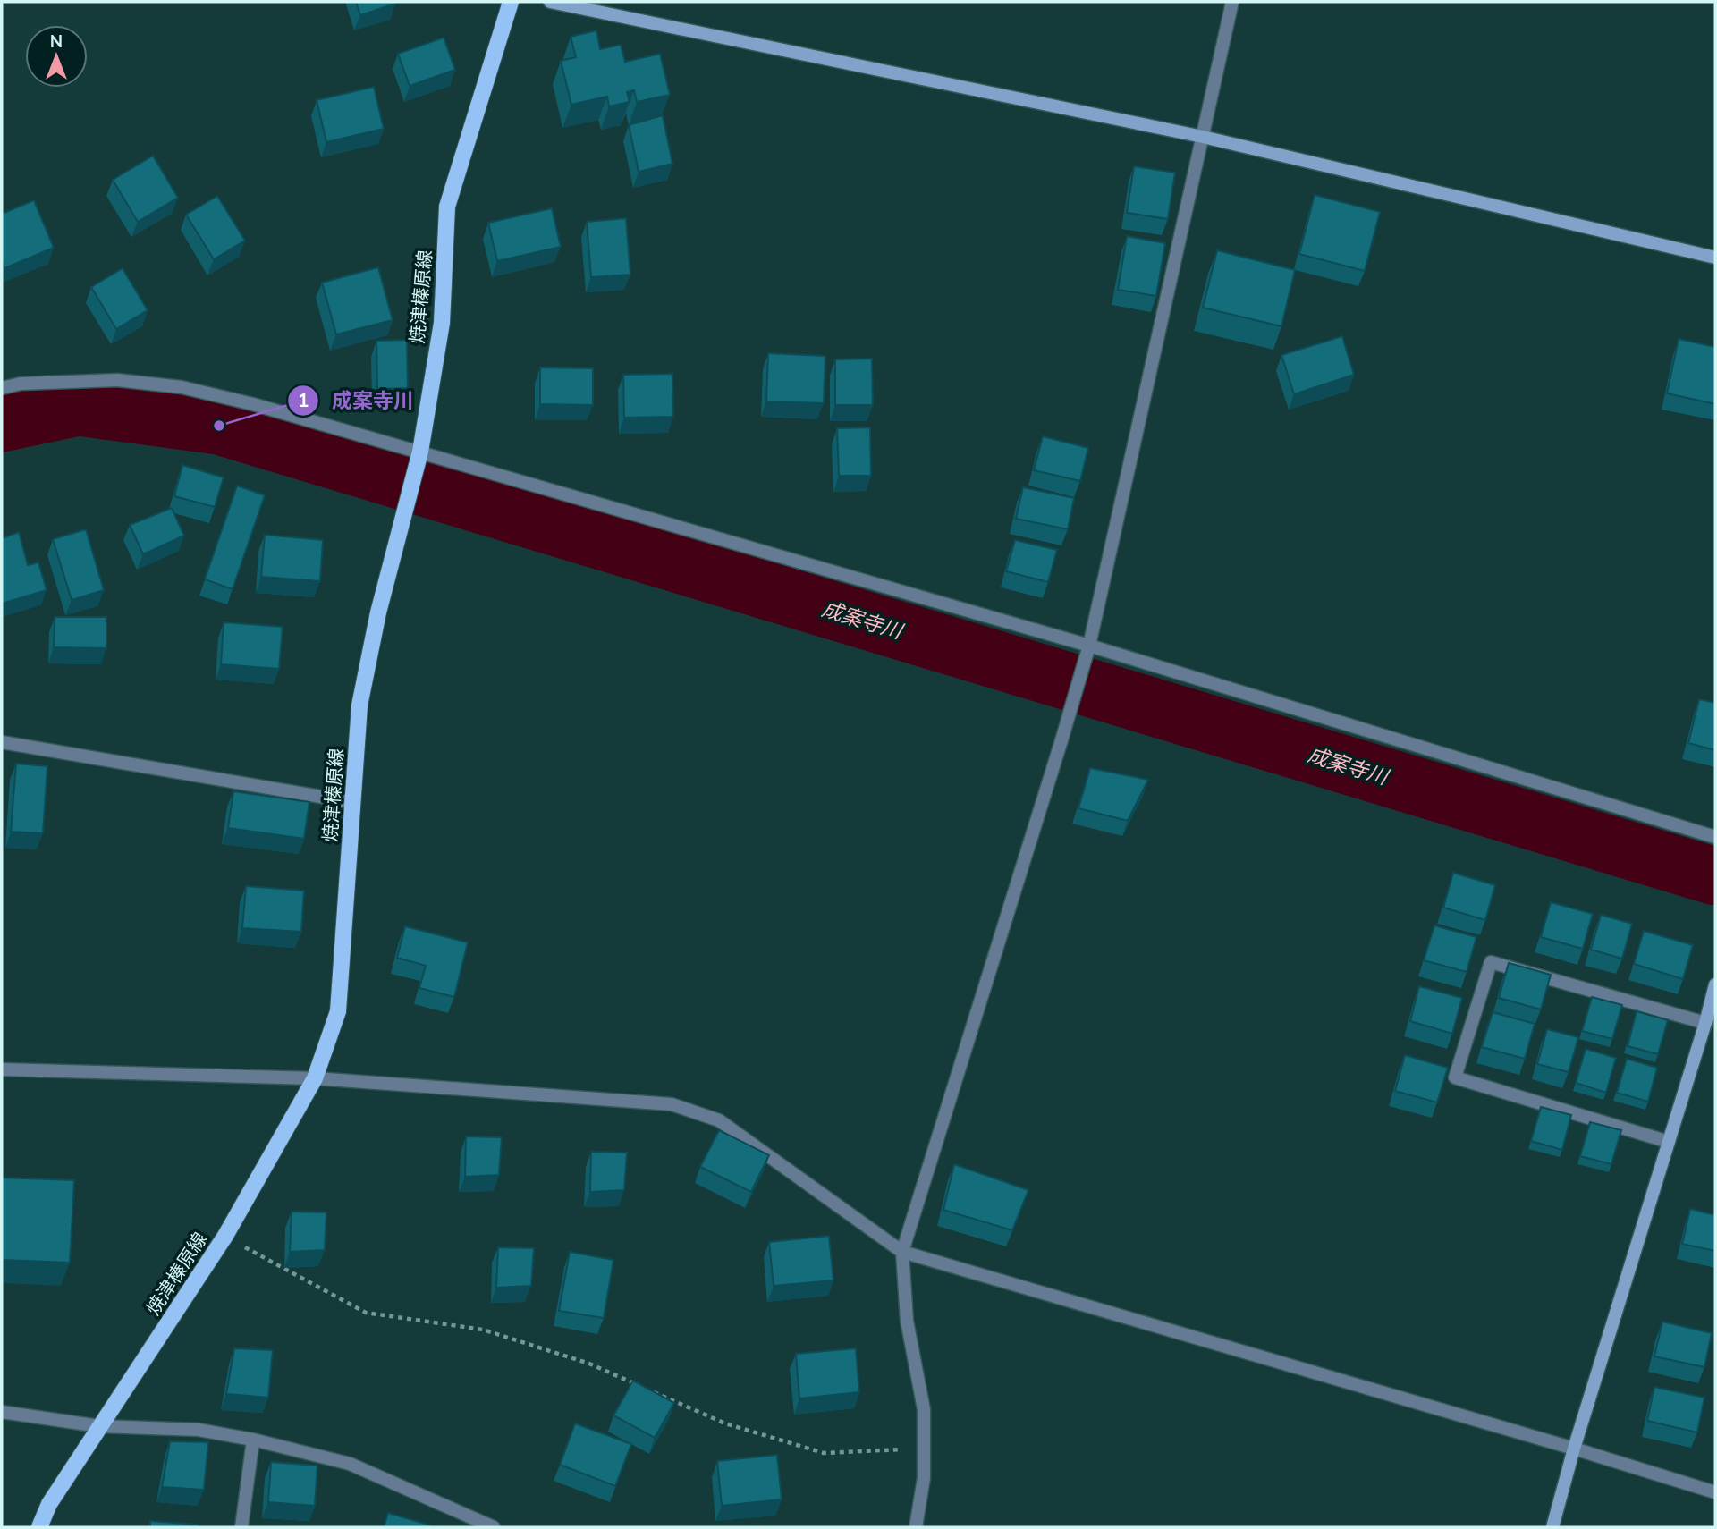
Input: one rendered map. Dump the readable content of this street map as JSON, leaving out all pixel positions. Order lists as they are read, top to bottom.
{
  "streets": {
    "main road": ["焼津榛原線"]
  },
  "water": ["成案寺川"],
  "places": ["成案寺川"],
  "north": "top"
}
